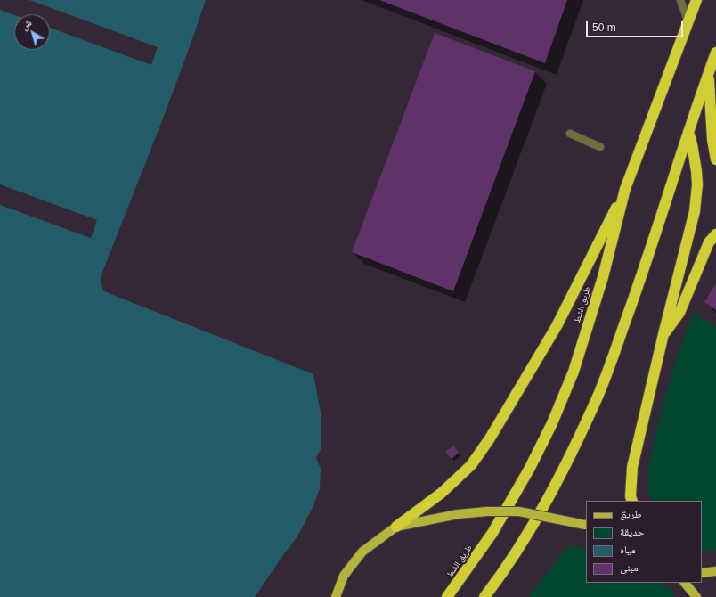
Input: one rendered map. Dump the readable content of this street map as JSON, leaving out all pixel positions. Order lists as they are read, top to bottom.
{
  "streets": {
    "highway": ["طريق الشط"]
  },
  "legend": [
    "طريق",
    "حديقة",
    "مياه",
    "مبنى"
  ],
  "scale_bar": "50 m",
  "north": "top left"
}
